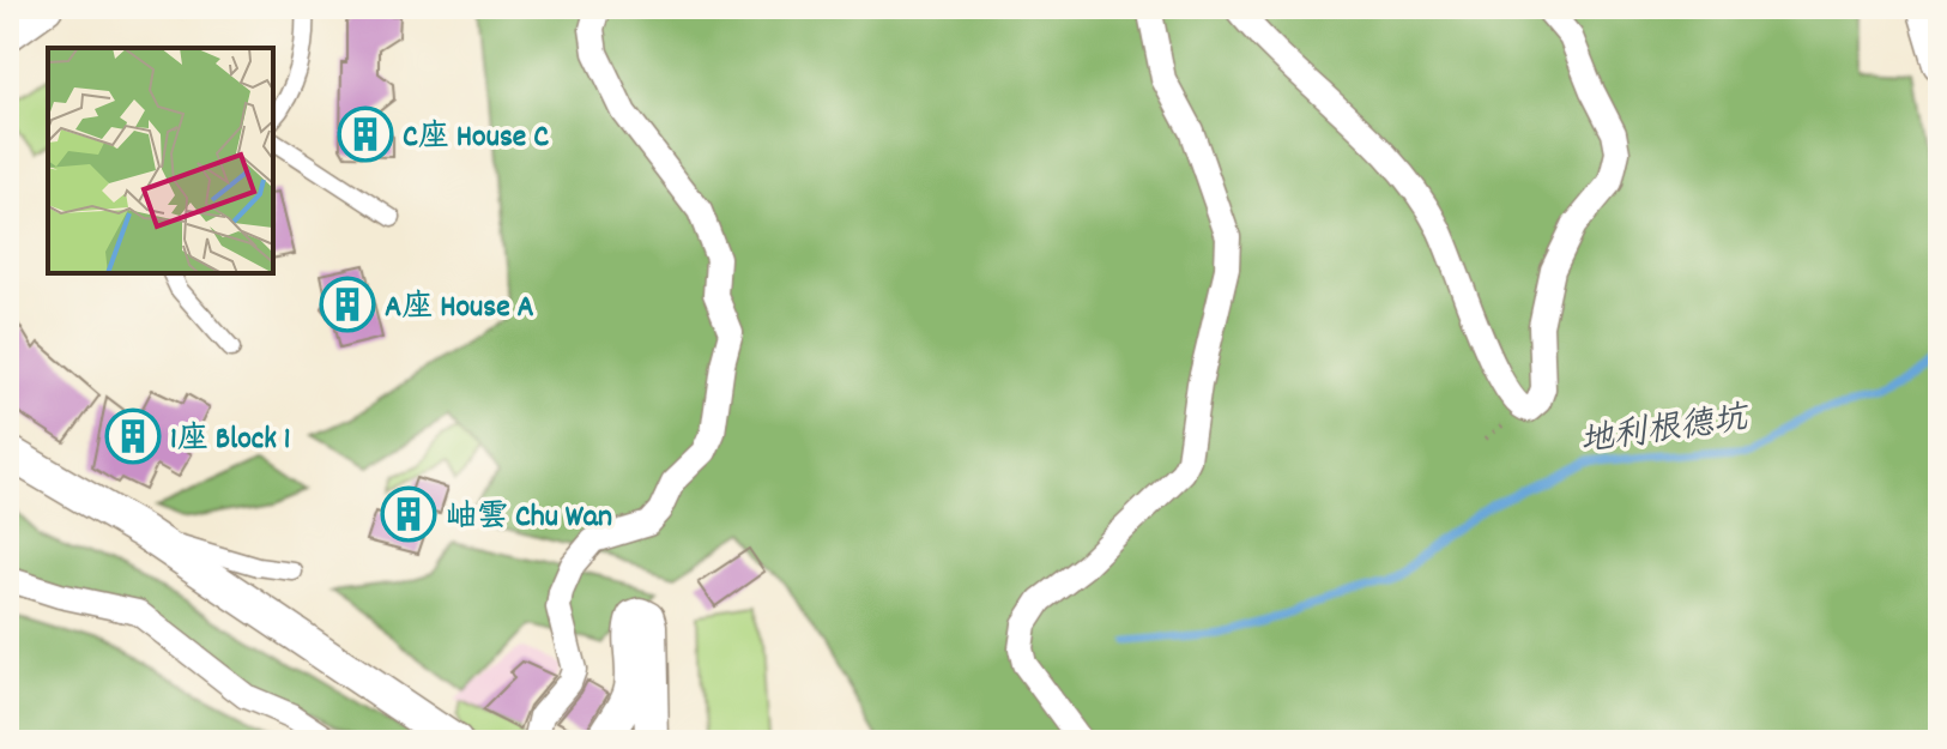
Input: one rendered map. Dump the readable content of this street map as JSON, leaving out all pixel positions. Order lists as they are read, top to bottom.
{
  "water": ["地利根德坑"],
  "places": {
    "building": [
      "C座 House C",
      "A座 House A",
      "1座 Block 1",
      "岫雲 Chu Wan"
    ]
  }
}
